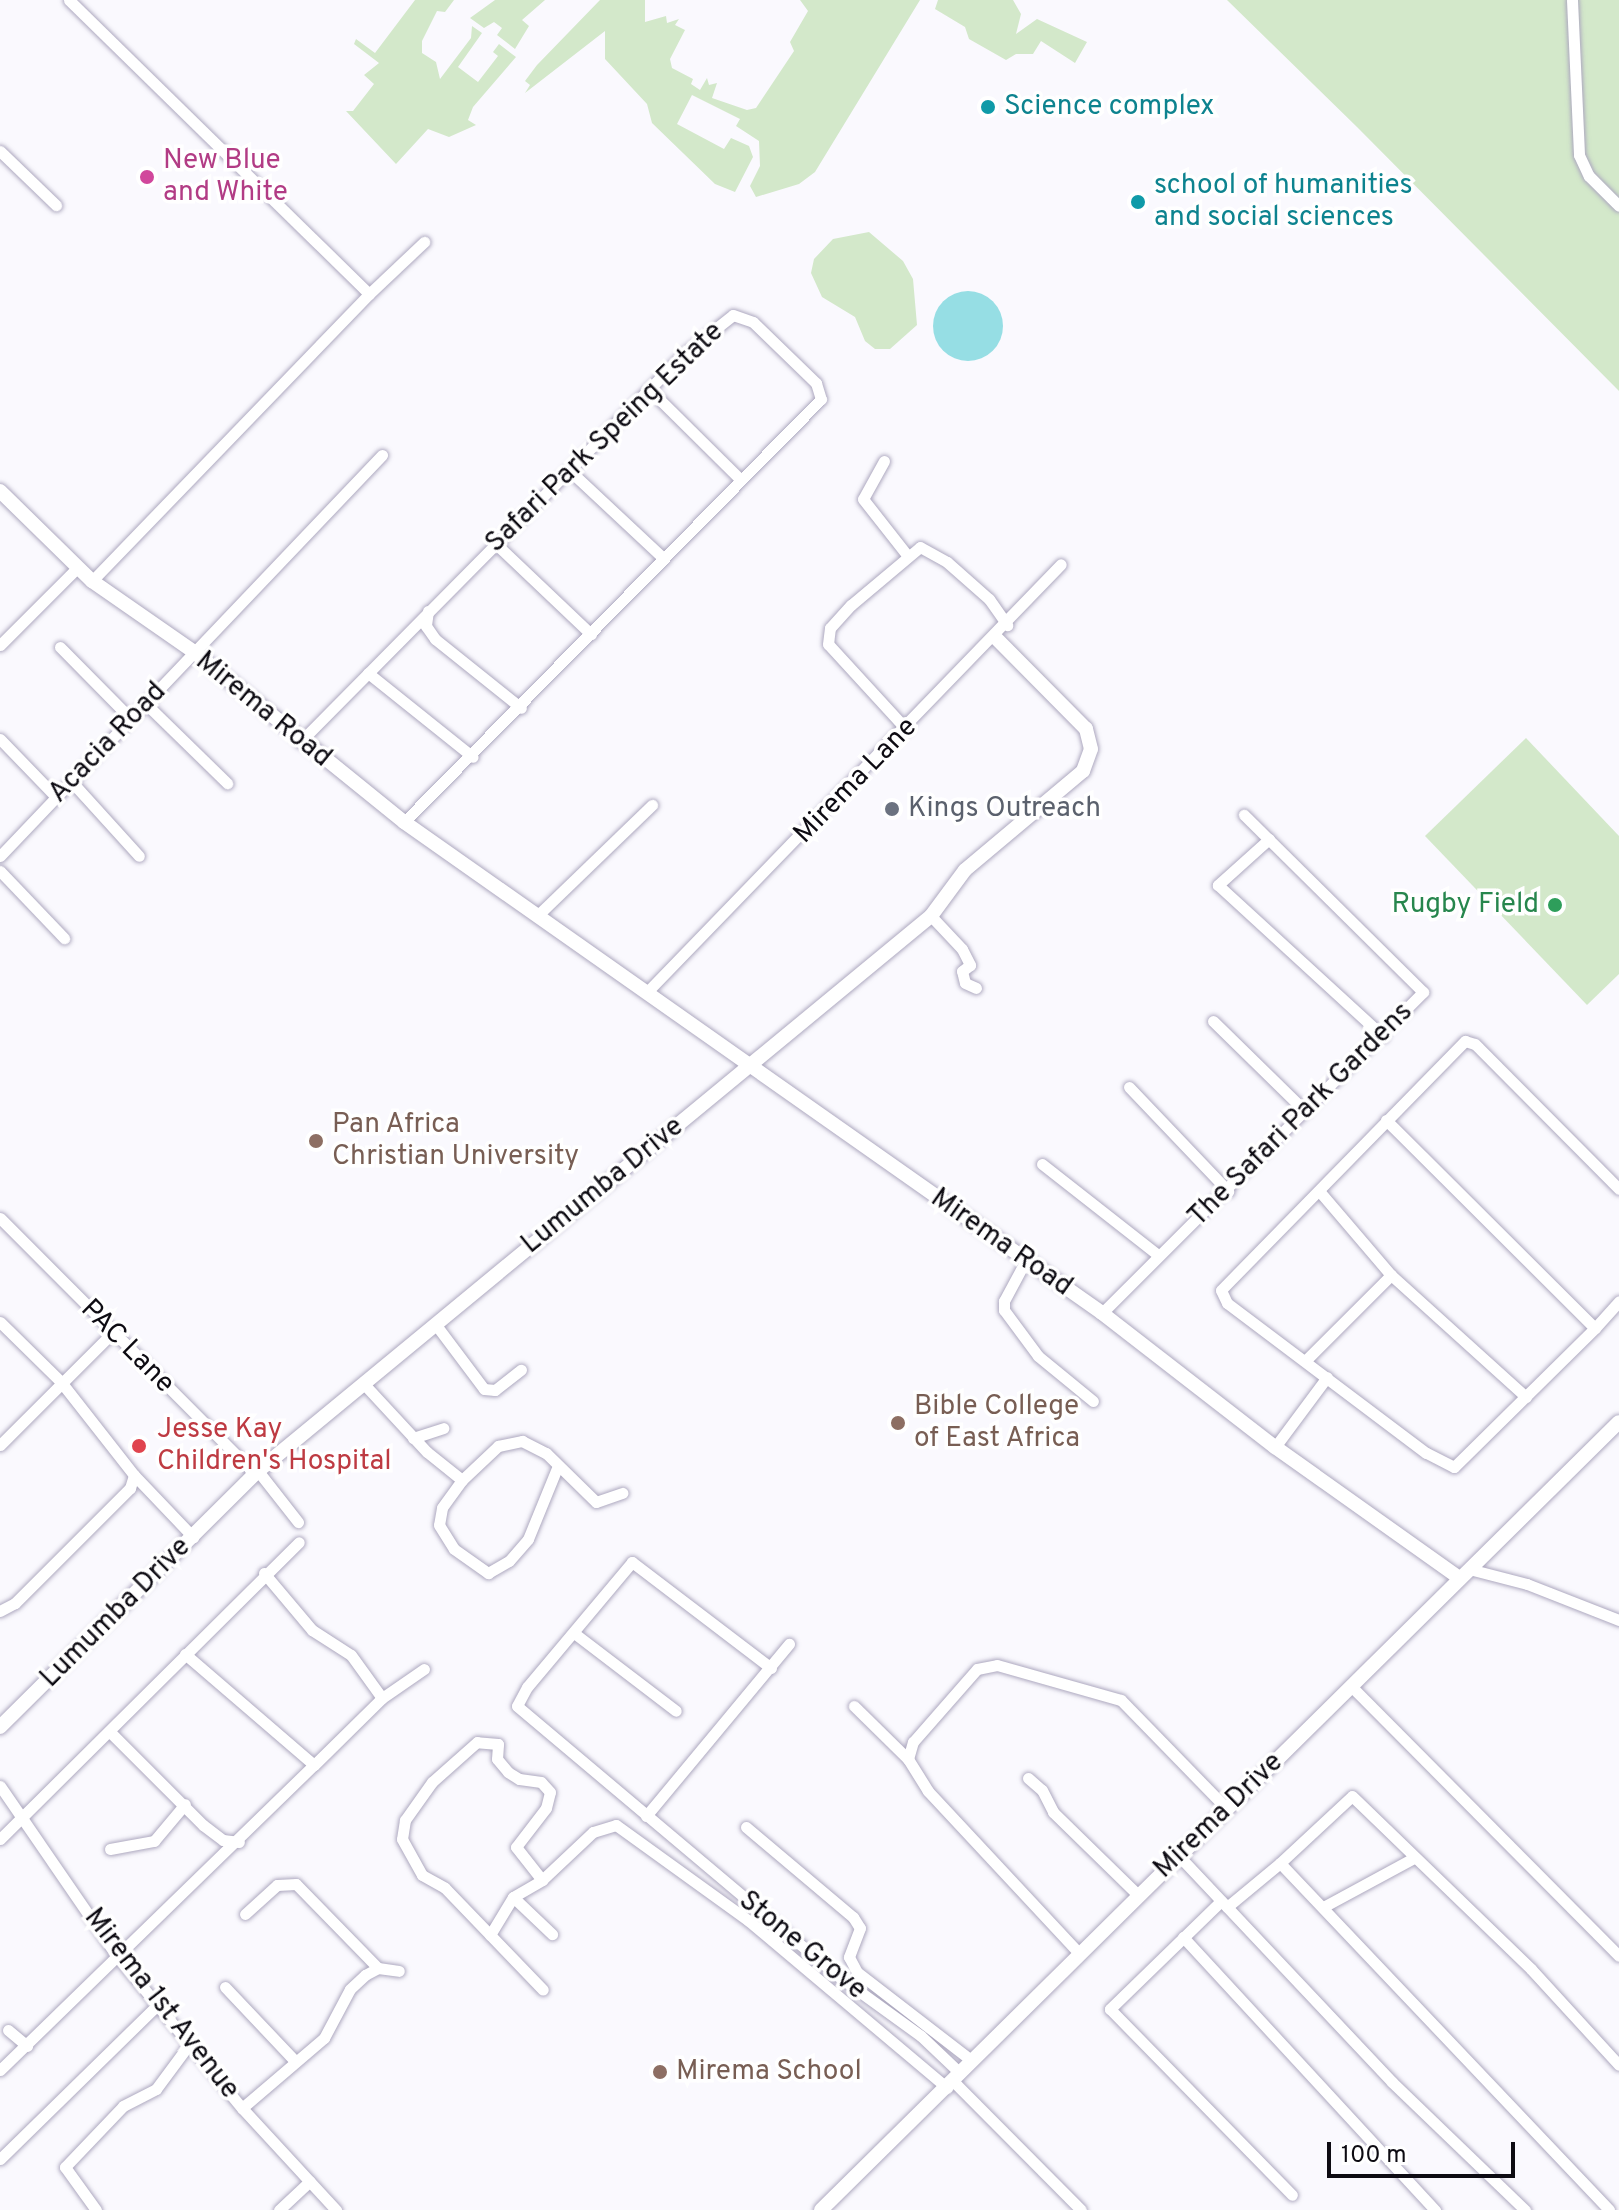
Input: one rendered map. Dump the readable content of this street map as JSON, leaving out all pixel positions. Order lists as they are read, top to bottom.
{
  "streets": {
    "street": [
      "Safari Park Speing Estate",
      "Mirema Road",
      "Acacia Road",
      "Mirema Lane",
      "The Safari Park Gardens",
      "Lumumba Drive",
      "PAC Lane",
      "Mirema Drive",
      "Stone Grove",
      "Mirema 1st Avenue"
    ]
  },
  "crossings": [
    ["Safari Park Speing Estate", "Mirema Road"],
    ["Mirema Road", "Acacia Road"],
    ["Mirema Road", "Mirema Lane"],
    ["Mirema Road", "The Safari Park Gardens"],
    ["Mirema Road", "Lumumba Drive"],
    ["Mirema Road", "Mirema Drive"],
    ["Mirema Lane", "Lumumba Drive"],
    ["Lumumba Drive", "PAC Lane"],
    ["Mirema Drive", "Stone Grove"]
  ],
  "places": [
    "Science complex",
    "New Blue and White",
    "school of humanities and social sciences",
    "Kings Outreach",
    "Rugby Field",
    "Pan Africa Christian University",
    "Bible College of East Africa",
    "Jesse Kay Children's Hospital",
    "Mirema School"
  ],
  "scale_bar": "100 m"
}
